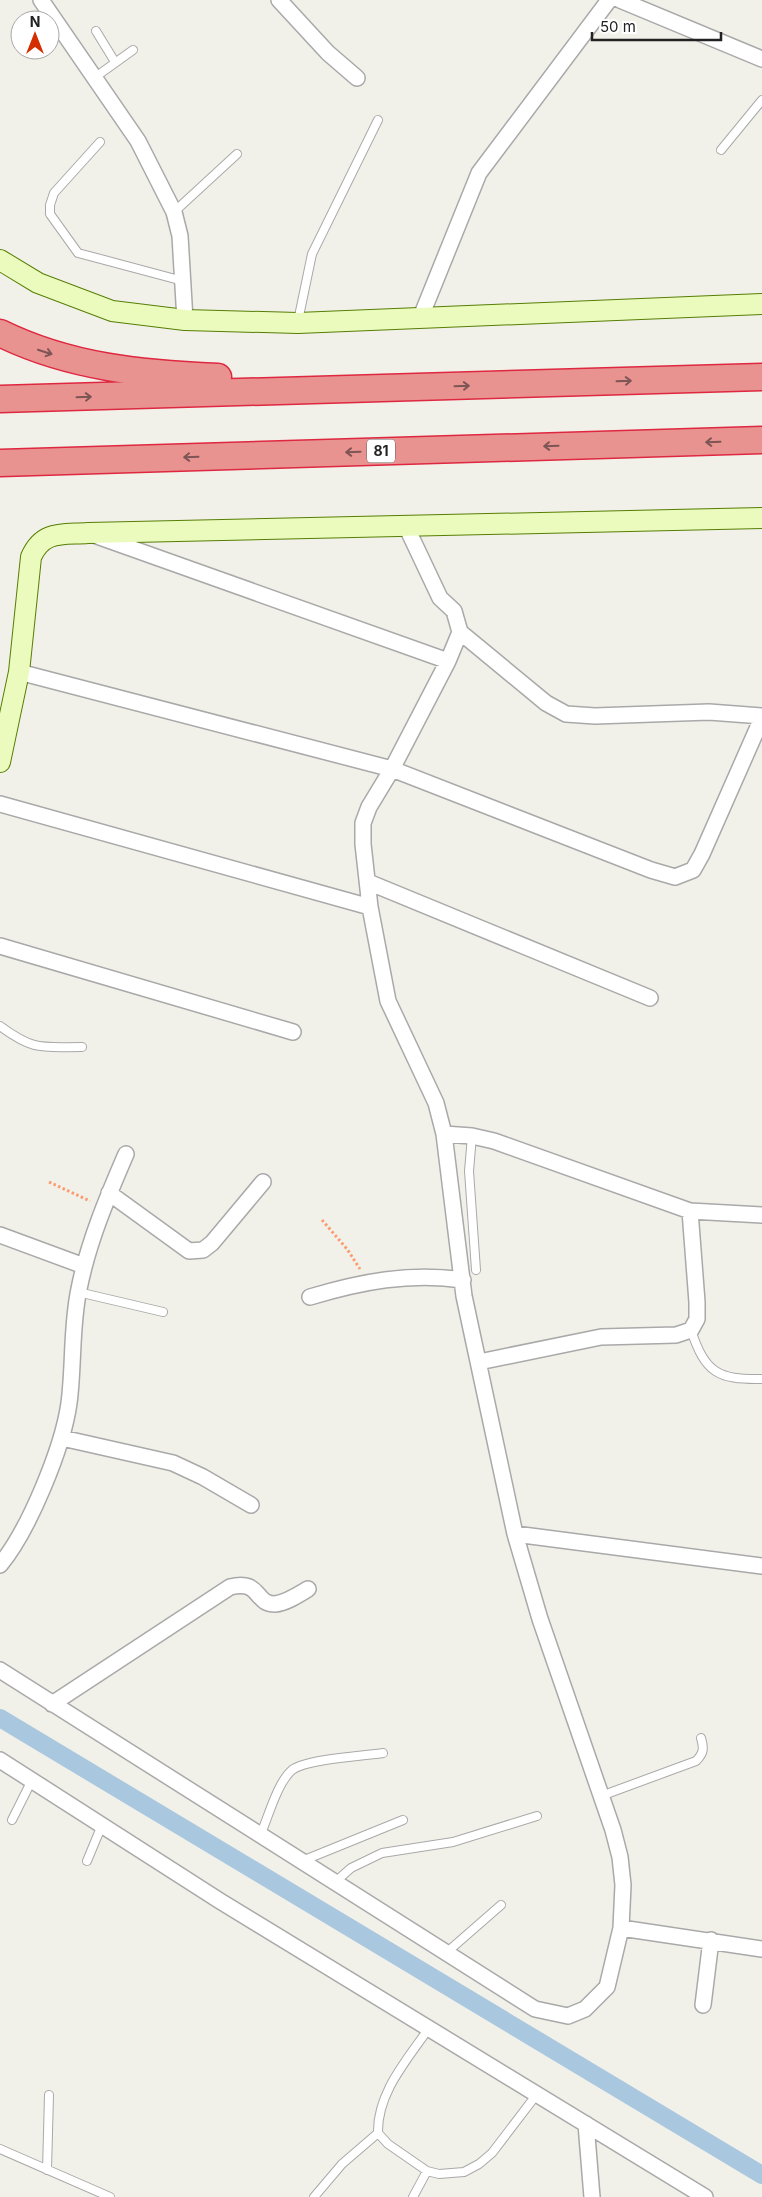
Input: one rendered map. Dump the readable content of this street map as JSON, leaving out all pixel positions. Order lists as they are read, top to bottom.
{
  "streets": {
    "highway": ["81"]
  },
  "scale_bar": "50 m",
  "north": "top"
}
